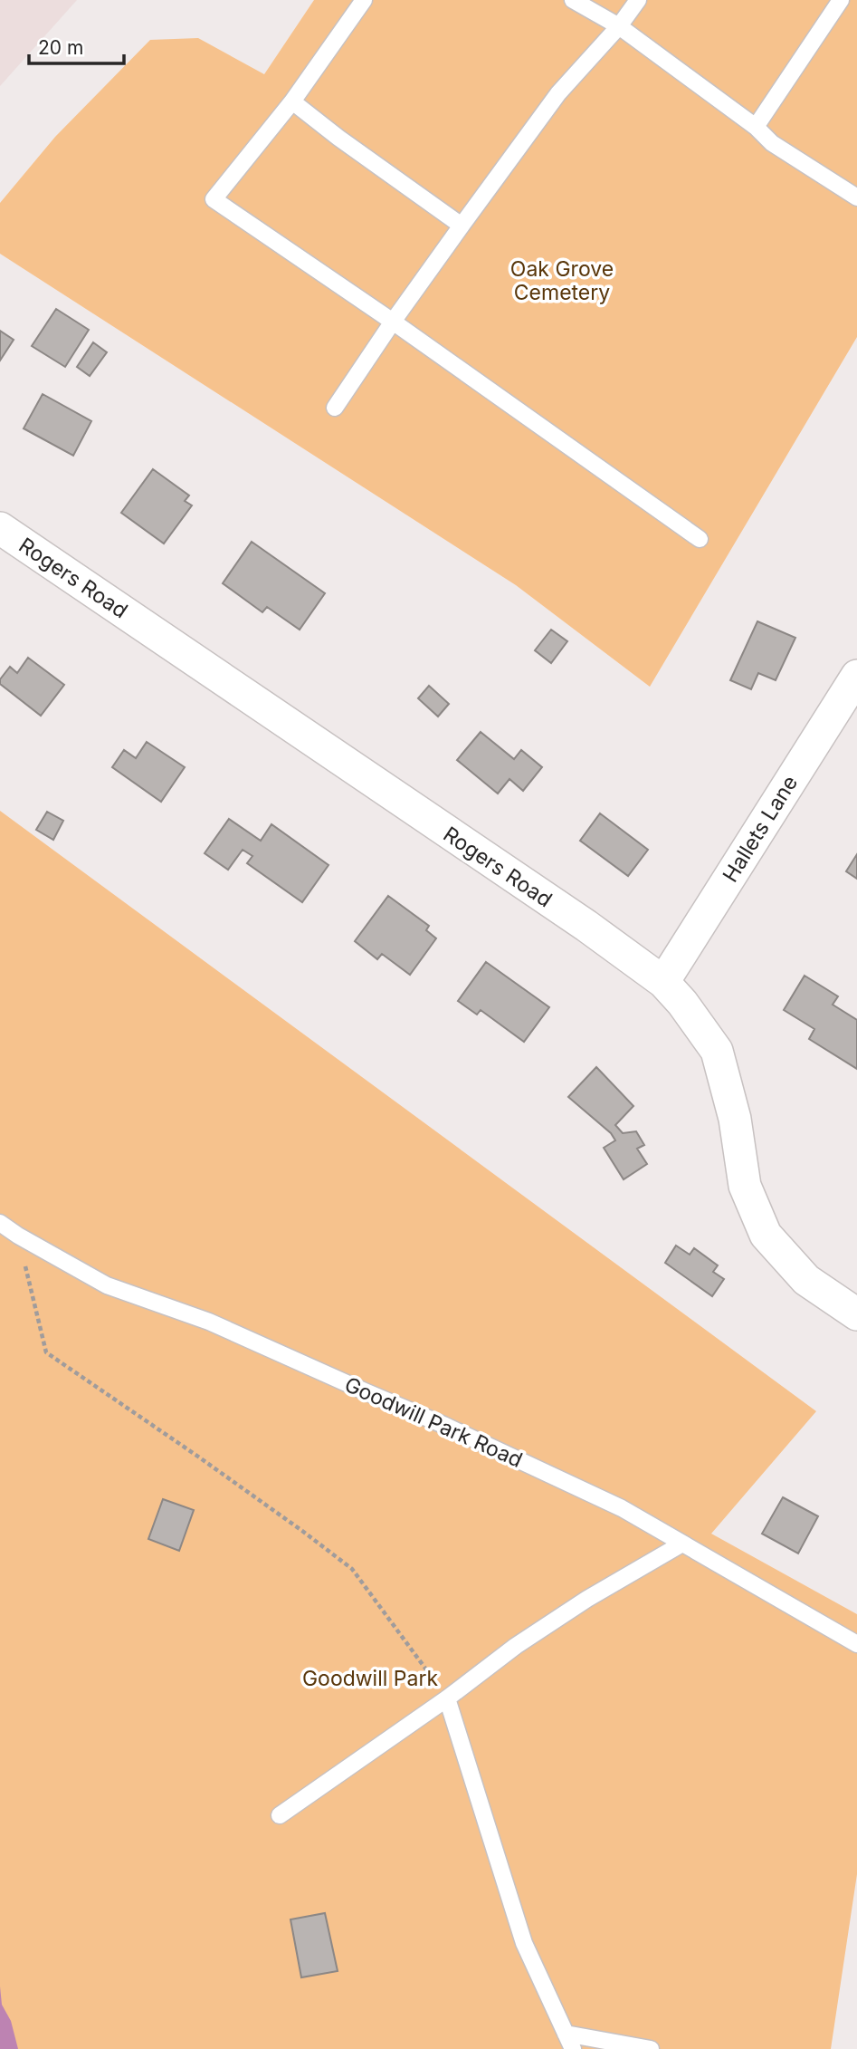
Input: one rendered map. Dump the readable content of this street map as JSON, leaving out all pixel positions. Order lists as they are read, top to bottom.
{
  "streets": {
    "street": ["Rogers Road", "Hallets Lane"],
    "lane": ["Goodwill Park Road"]
  },
  "crossings": [
    ["Rogers Road", "Hallets Lane"]
  ],
  "parks": ["Oak Grove Cemetery", "Goodwill Park"],
  "scale_bar": "20 m"
}
